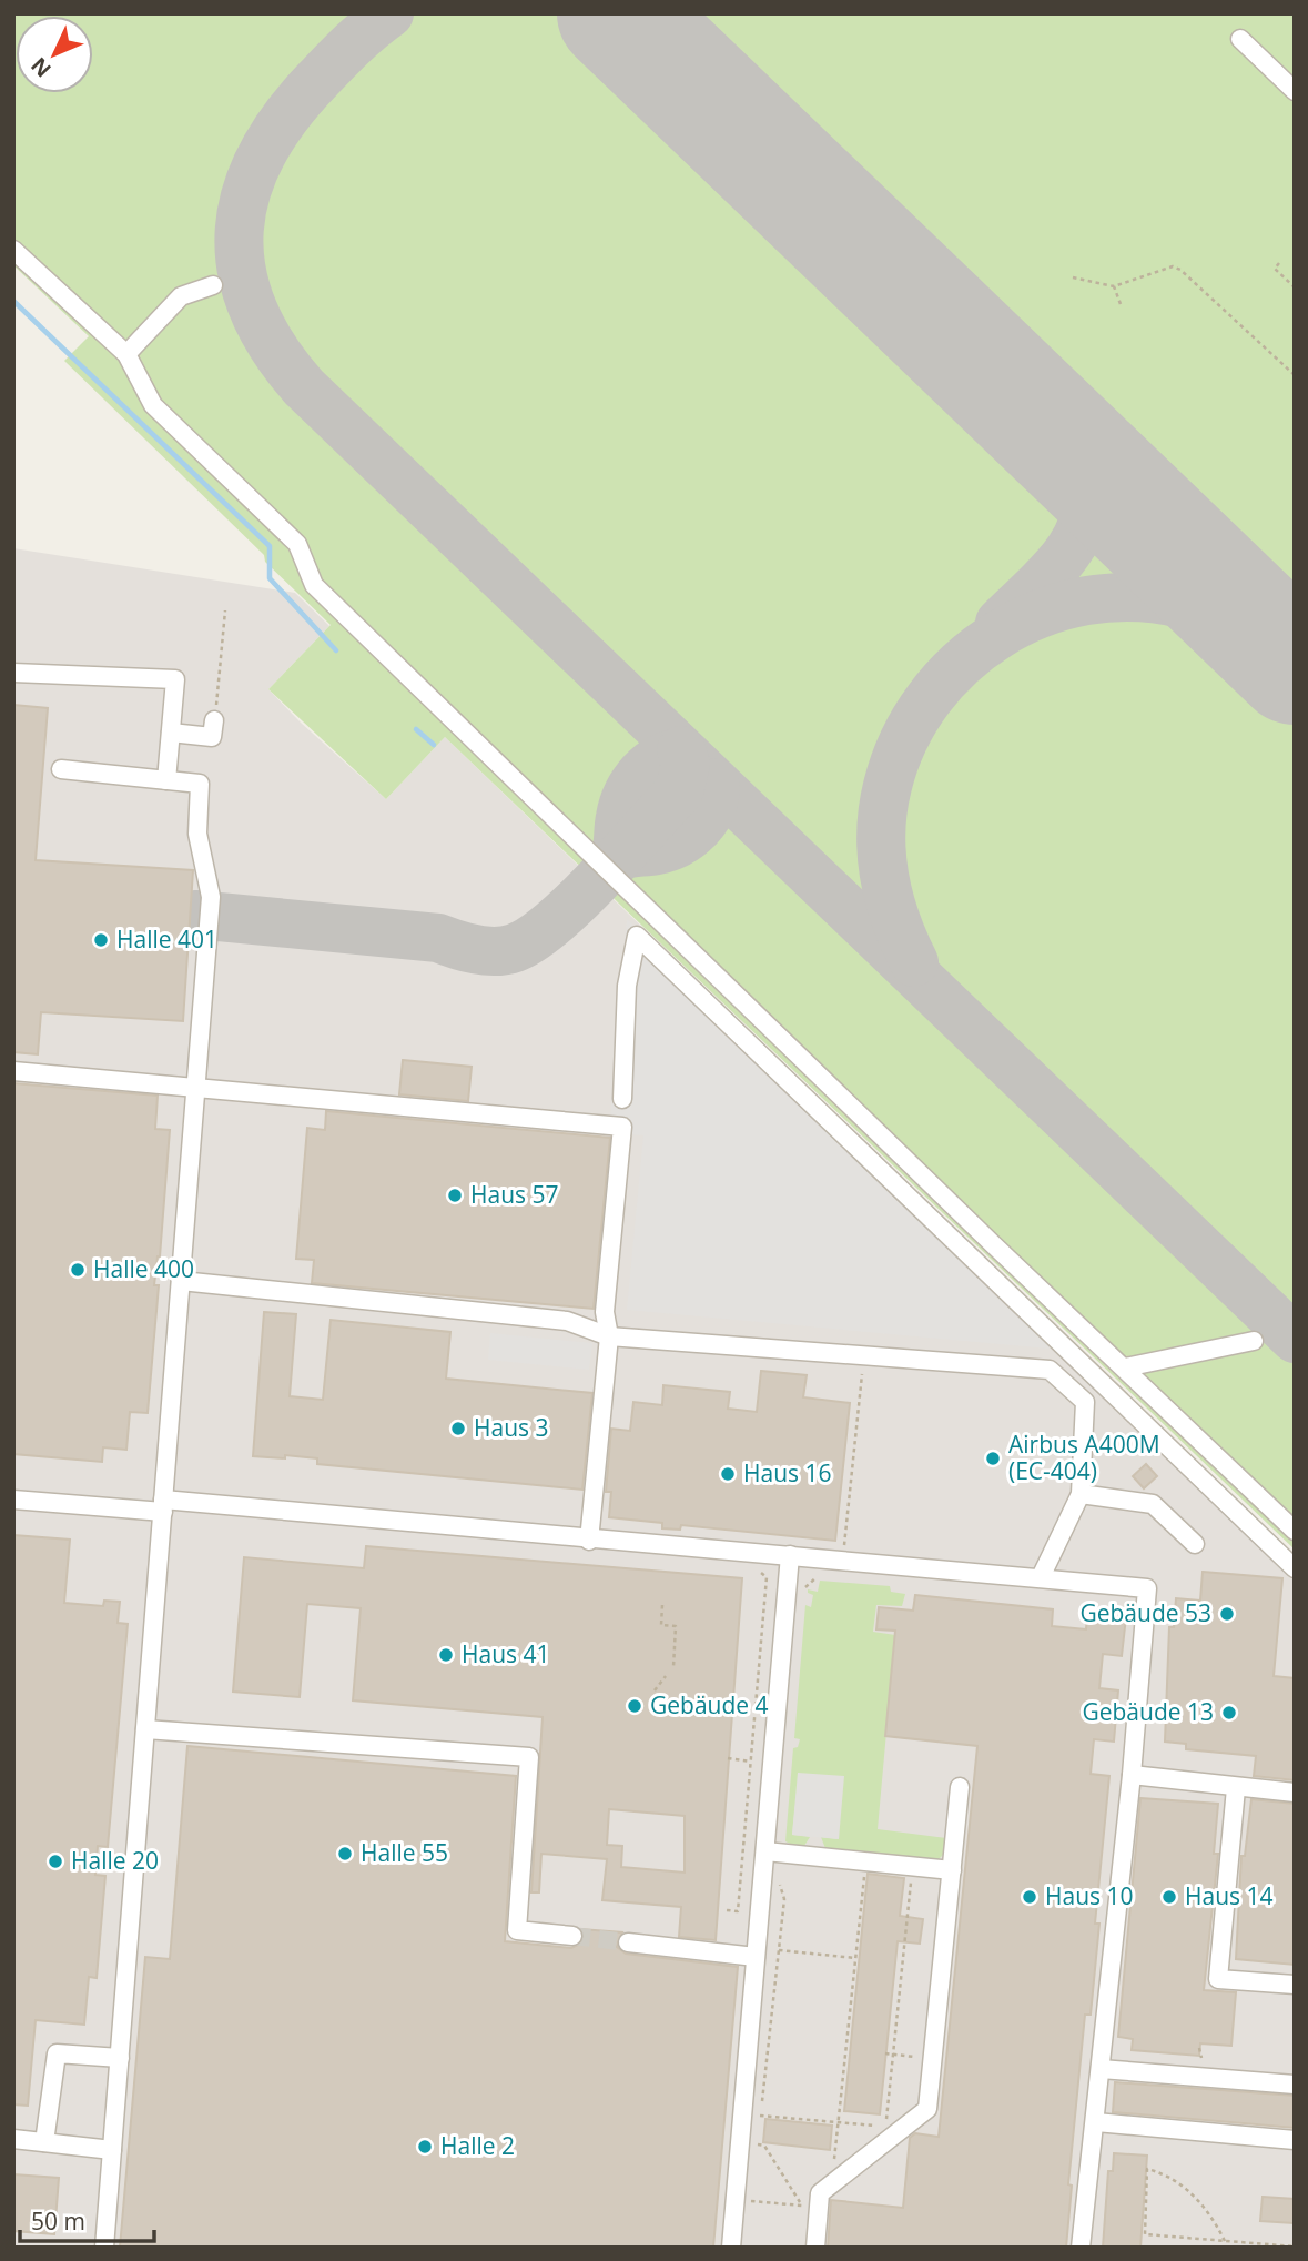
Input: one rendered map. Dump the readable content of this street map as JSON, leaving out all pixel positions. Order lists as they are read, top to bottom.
{
  "places": [
    "Halle 401",
    "Haus 57",
    "Halle 400",
    "Haus 3",
    "Airbus A400M (EC-404)",
    "Haus 16",
    "Gebäude 53",
    "Haus 41",
    "Gebäude 4",
    "Gebäude 13",
    "Halle 55",
    "Halle 20",
    "Haus 10",
    "Haus 14",
    "Halle 2"
  ],
  "scale_bar": "50 m",
  "north": "bottom left"
}
